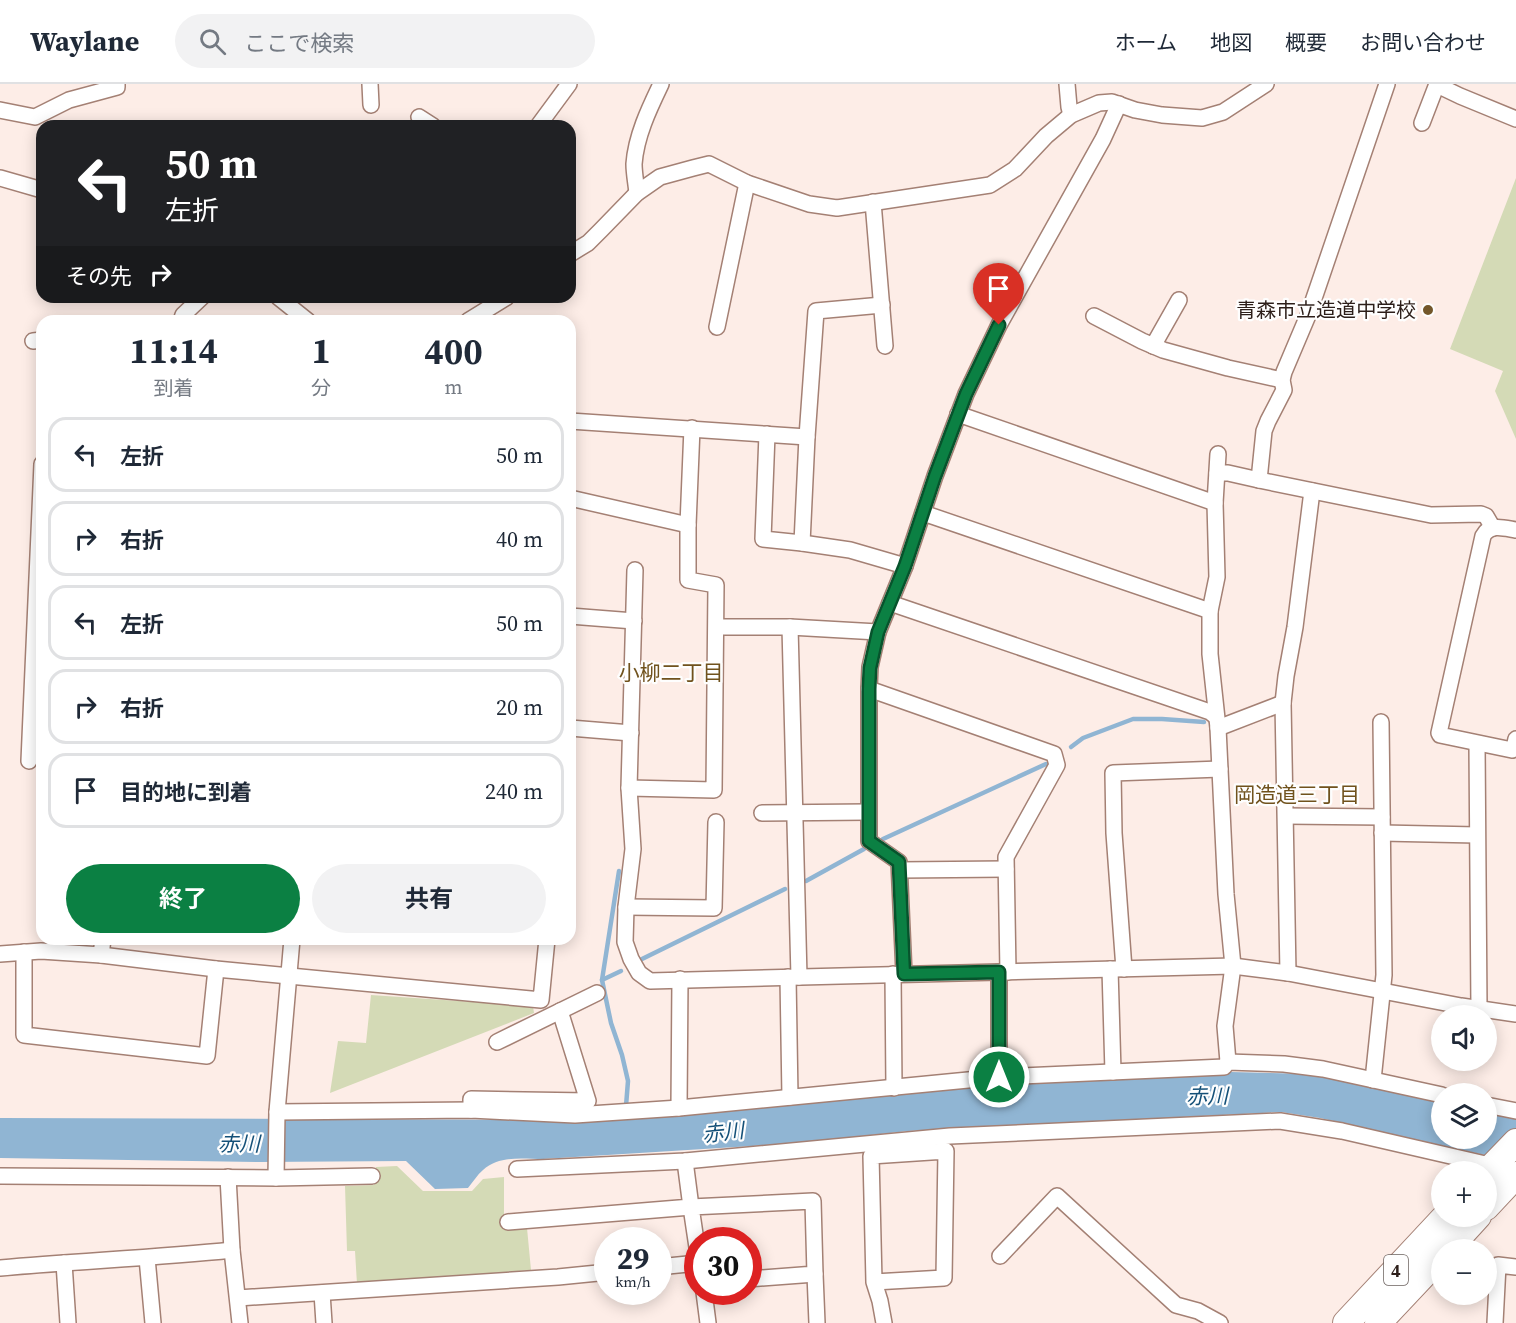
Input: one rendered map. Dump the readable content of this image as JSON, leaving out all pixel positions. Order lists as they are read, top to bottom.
{
  "streets": {
    "highway": ["4"]
  },
  "districts": ["小柳二丁目", "岡造道三丁目"],
  "water": ["赤川"],
  "places": ["青森市立造道中学校"],
  "page": {
    "header": "Waylane",
    "search": "ここで検索",
    "nav": [
      "ホーム",
      "地図",
      "概要",
      "お問い合わせ"
    ],
    "turn": ["50 m", "左折"],
    "then": "その先",
    "eta": [
      "11:14",
      "到着",
      "1",
      "分",
      "400",
      "m"
    ],
    "list": [
      {
        "name": "左折",
        "value": "50 m"
      },
      {
        "name": "右折",
        "value": "40 m"
      },
      {
        "name": "左折",
        "value": "50 m"
      },
      {
        "name": "右折",
        "value": "20 m"
      },
      {
        "name": "目的地に到着",
        "value": "240 m"
      }
    ],
    "buttons": ["終了", "共有"],
    "map_buttons": ["+", "−"],
    "speed": "29 km/h",
    "limit": "30"
  }
}
